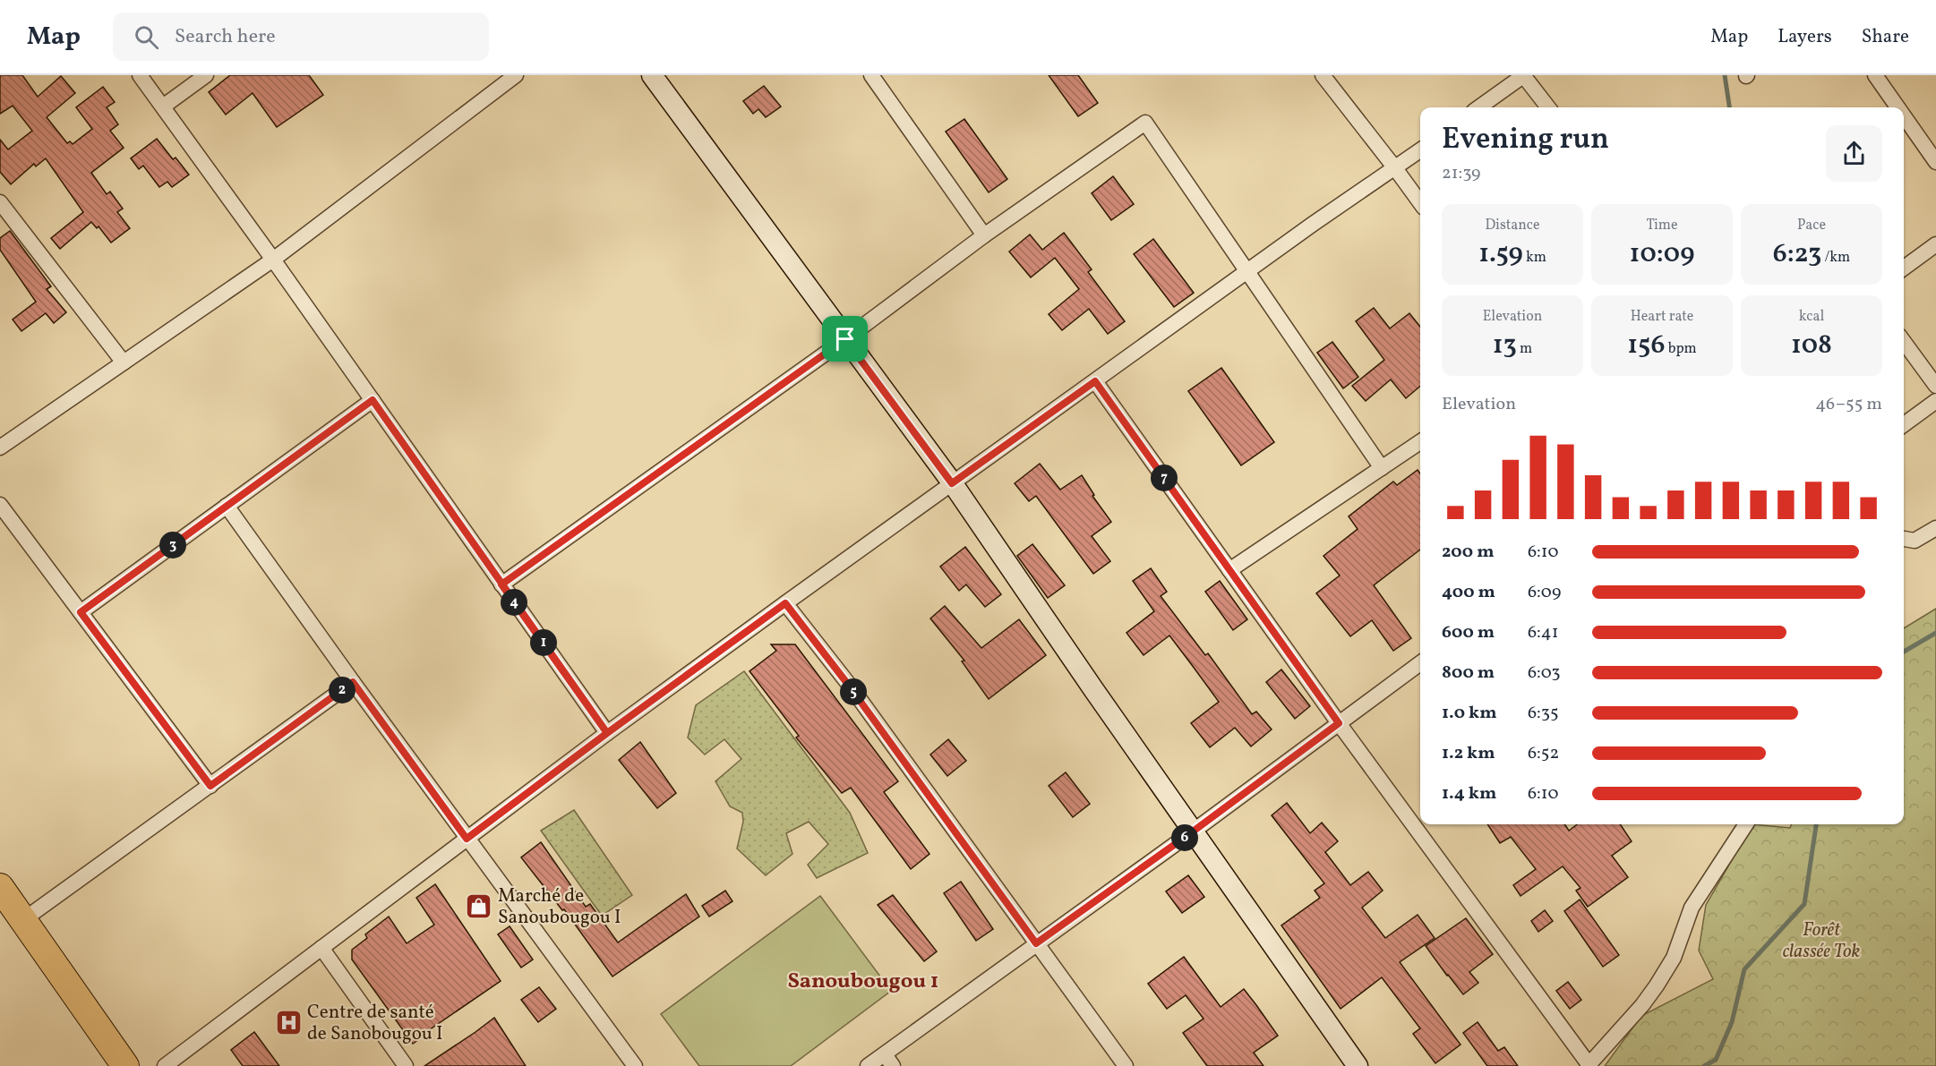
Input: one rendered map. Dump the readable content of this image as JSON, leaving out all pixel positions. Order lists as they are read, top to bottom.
{
  "districts": ["Sanoubougou 1"],
  "parks": ["Forêt classée Tok"],
  "places": {
    "shop": ["Marché de Sanoubougou I"],
    "hospital": ["Centre de santé de Sanobougou I"]
  },
  "page": {
    "header": "Map",
    "search": "Search here",
    "nav": ["Map", "Layers", "Share"],
    "heading": ["Evening run", "21:39"],
    "stats": [
      ["Distance", "1.59 km"],
      ["Time", "10:09"],
      ["Pace", "6:23 /km"],
      ["Elevation", "13 m"],
      ["Heart rate", "156 bpm"],
      ["kcal", "108"]
    ],
    "chart": ["Elevation", "46–55 m"],
    "pins": [
      "7",
      "3",
      "4",
      "1",
      "2",
      "5",
      "6"
    ],
    "list": [
      {
        "name": "200 m",
        "note": "6:10"
      },
      {
        "name": "400 m",
        "note": "6:09"
      },
      {
        "name": "600 m",
        "note": "6:41"
      },
      {
        "name": "800 m",
        "note": "6:03"
      },
      {
        "name": "1.0 km",
        "note": "6:35"
      },
      {
        "name": "1.2 km",
        "note": "6:52"
      },
      {
        "name": "1.4 km",
        "note": "6:10"
      }
    ]
  }
}
